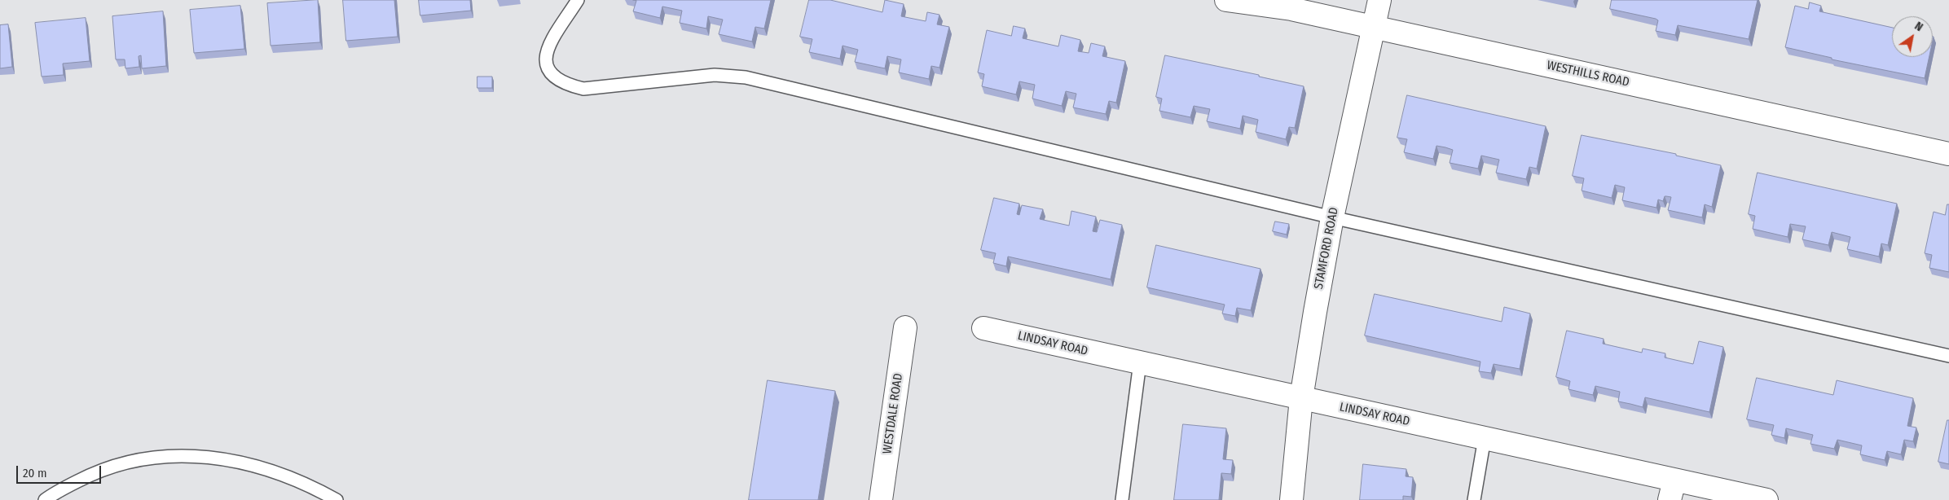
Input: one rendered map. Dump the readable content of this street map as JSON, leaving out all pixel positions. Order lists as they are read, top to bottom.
{
  "streets": {
    "street": [
      "WESTHILLS ROAD",
      "STAMFORD ROAD",
      "LINDSAY ROAD",
      "WESTDALE ROAD"
    ]
  },
  "crossings": [
    ["WESTHILLS ROAD", "STAMFORD ROAD"],
    ["STAMFORD ROAD", "LINDSAY ROAD"]
  ],
  "scale_bar": "20 m",
  "north": "top right"
}
